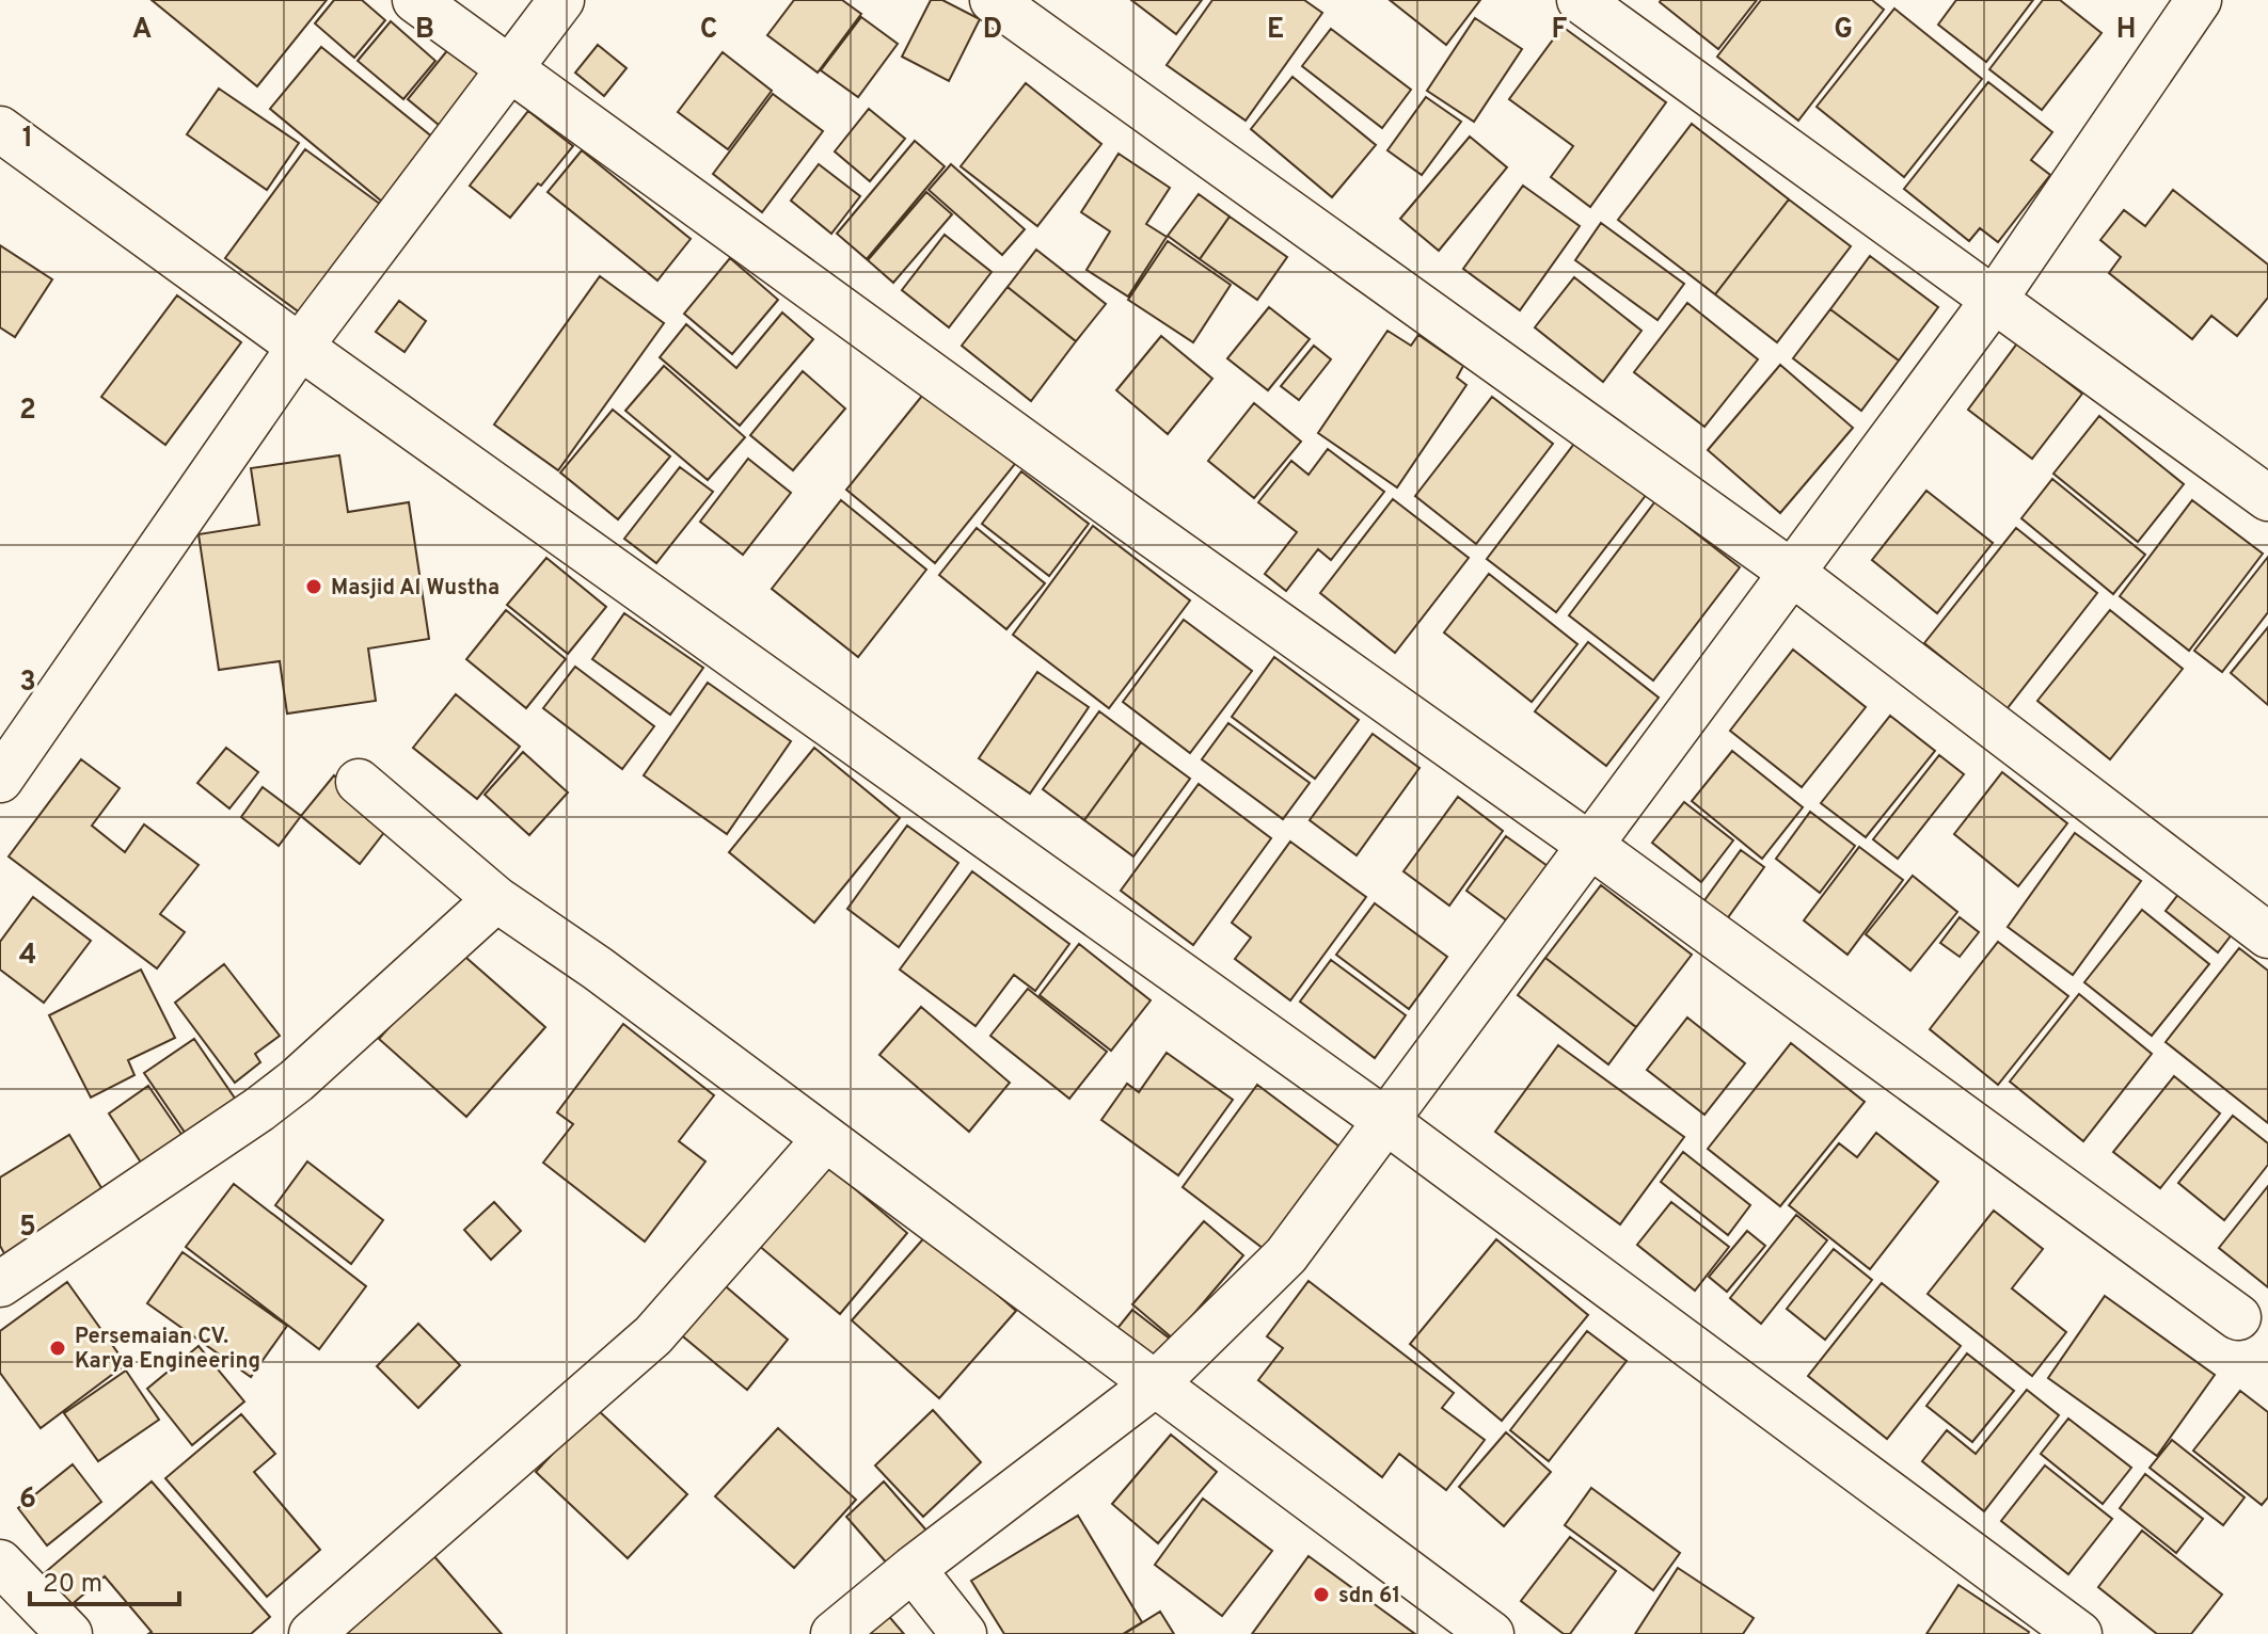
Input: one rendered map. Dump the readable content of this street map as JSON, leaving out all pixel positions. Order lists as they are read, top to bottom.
{
  "places": ["Masjid Al Wustha", "Persemaian CV. Karya Engineering", "sdn 61"],
  "scale_bar": "20 m",
  "grid": {
    "columns": [
      "A",
      "B",
      "C",
      "D",
      "E",
      "F",
      "G",
      "H"
    ],
    "rows": [
      "1",
      "2",
      "3",
      "4",
      "5",
      "6"
    ]
  }
}
